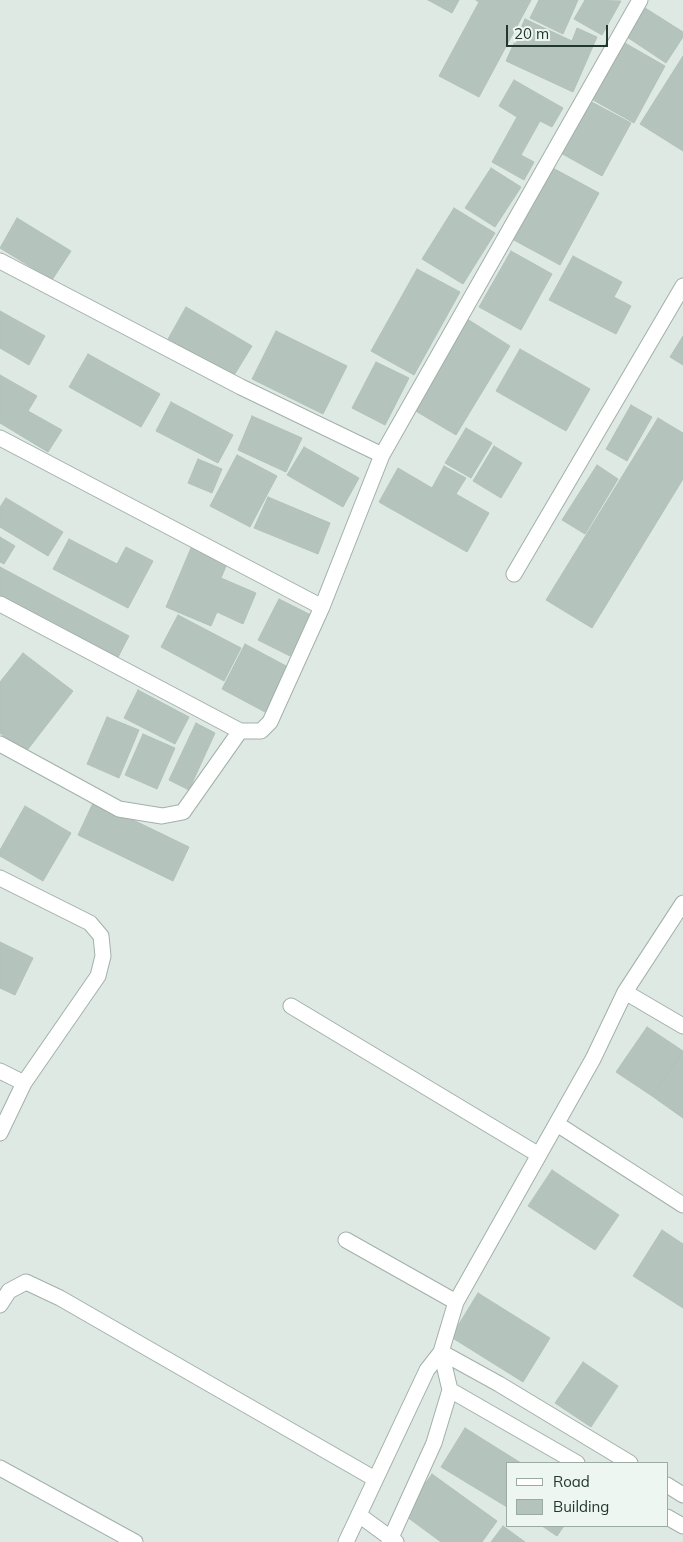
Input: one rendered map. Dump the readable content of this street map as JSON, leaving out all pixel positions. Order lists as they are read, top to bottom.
{
  "legend": ["Road", "Building"],
  "scale_bar": "20 m"
}
